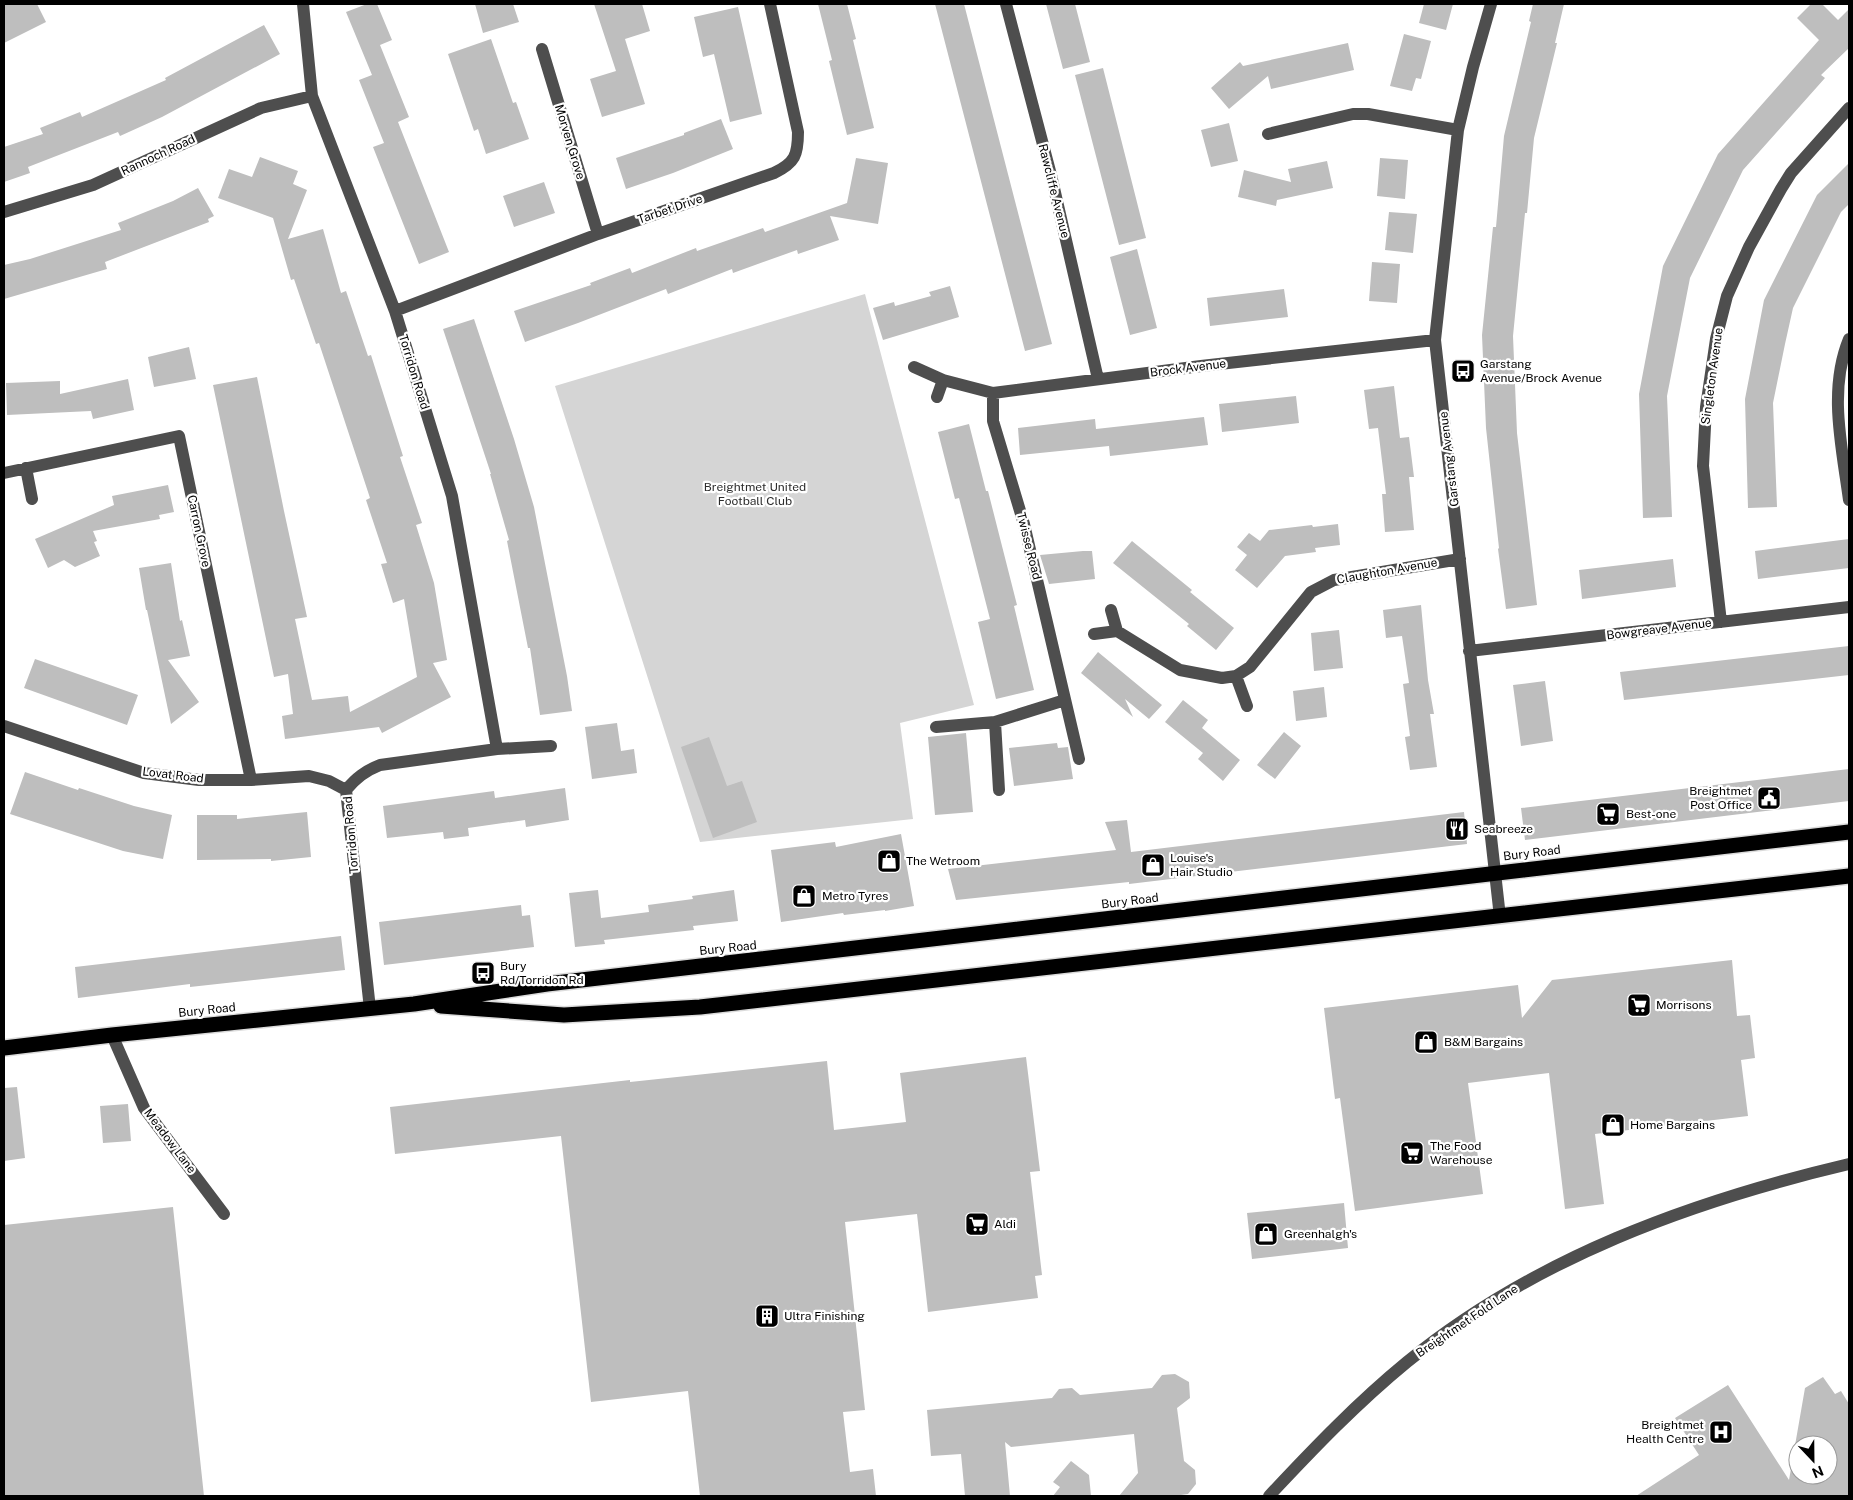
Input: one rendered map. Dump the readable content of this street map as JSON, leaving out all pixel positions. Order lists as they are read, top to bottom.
{
  "streets": {
    "highway": ["Bury Road"],
    "street": [
      "Morven Grove",
      "Rannoch Road",
      "Rawcliffe Avenue",
      "Tarbet Drive",
      "Brock Avenue",
      "Torridon Road",
      "Singleton Avenue",
      "Garstang Avenue",
      "Carron Grove",
      "Twisse Road",
      "Claughton Avenue",
      "Bowgreave Avenue",
      "Lovat Road",
      "Meadow Lane",
      "Breightmet Fold Lane"
    ]
  },
  "crossings": [
    ["Morven Grove", "Tarbet Drive"],
    ["Rannoch Road", "Torridon Road"],
    ["Rawcliffe Avenue", "Brock Avenue"],
    ["Tarbet Drive", "Torridon Road"],
    ["Brock Avenue", "Garstang Avenue"],
    ["Brock Avenue", "Twisse Road"],
    ["Torridon Road", "Lovat Road"],
    ["Torridon Road", "Bury Road"],
    ["Singleton Avenue", "Bowgreave Avenue"],
    ["Garstang Avenue", "Claughton Avenue"],
    ["Garstang Avenue", "Bowgreave Avenue"],
    ["Garstang Avenue", "Bury Road"],
    ["Carron Grove", "Lovat Road"],
    ["Bury Road", "Meadow Lane"]
  ],
  "parks": ["Breightmet United Football Club"],
  "places": {
    "bus stop": ["Garstang Avenue/Brock Avenue", "Bury Rd/Torridon Rd"],
    "public building": ["Breightmet Post Office"],
    "supermarket": [
      "Best-one",
      "Morrisons",
      "The Food Warehouse",
      "Aldi"
    ],
    "restaurant": ["Seabreeze"],
    "shop": [
      "The Wetroom",
      "Louise's Hair Studio",
      "Metro Tyres",
      "B&M Bargains",
      "Home Bargains",
      "Greenhalgh's"
    ],
    "building": ["Ultra Finishing"],
    "hospital": ["Breightmet Health Centre"]
  },
  "north": "bottom"
}
